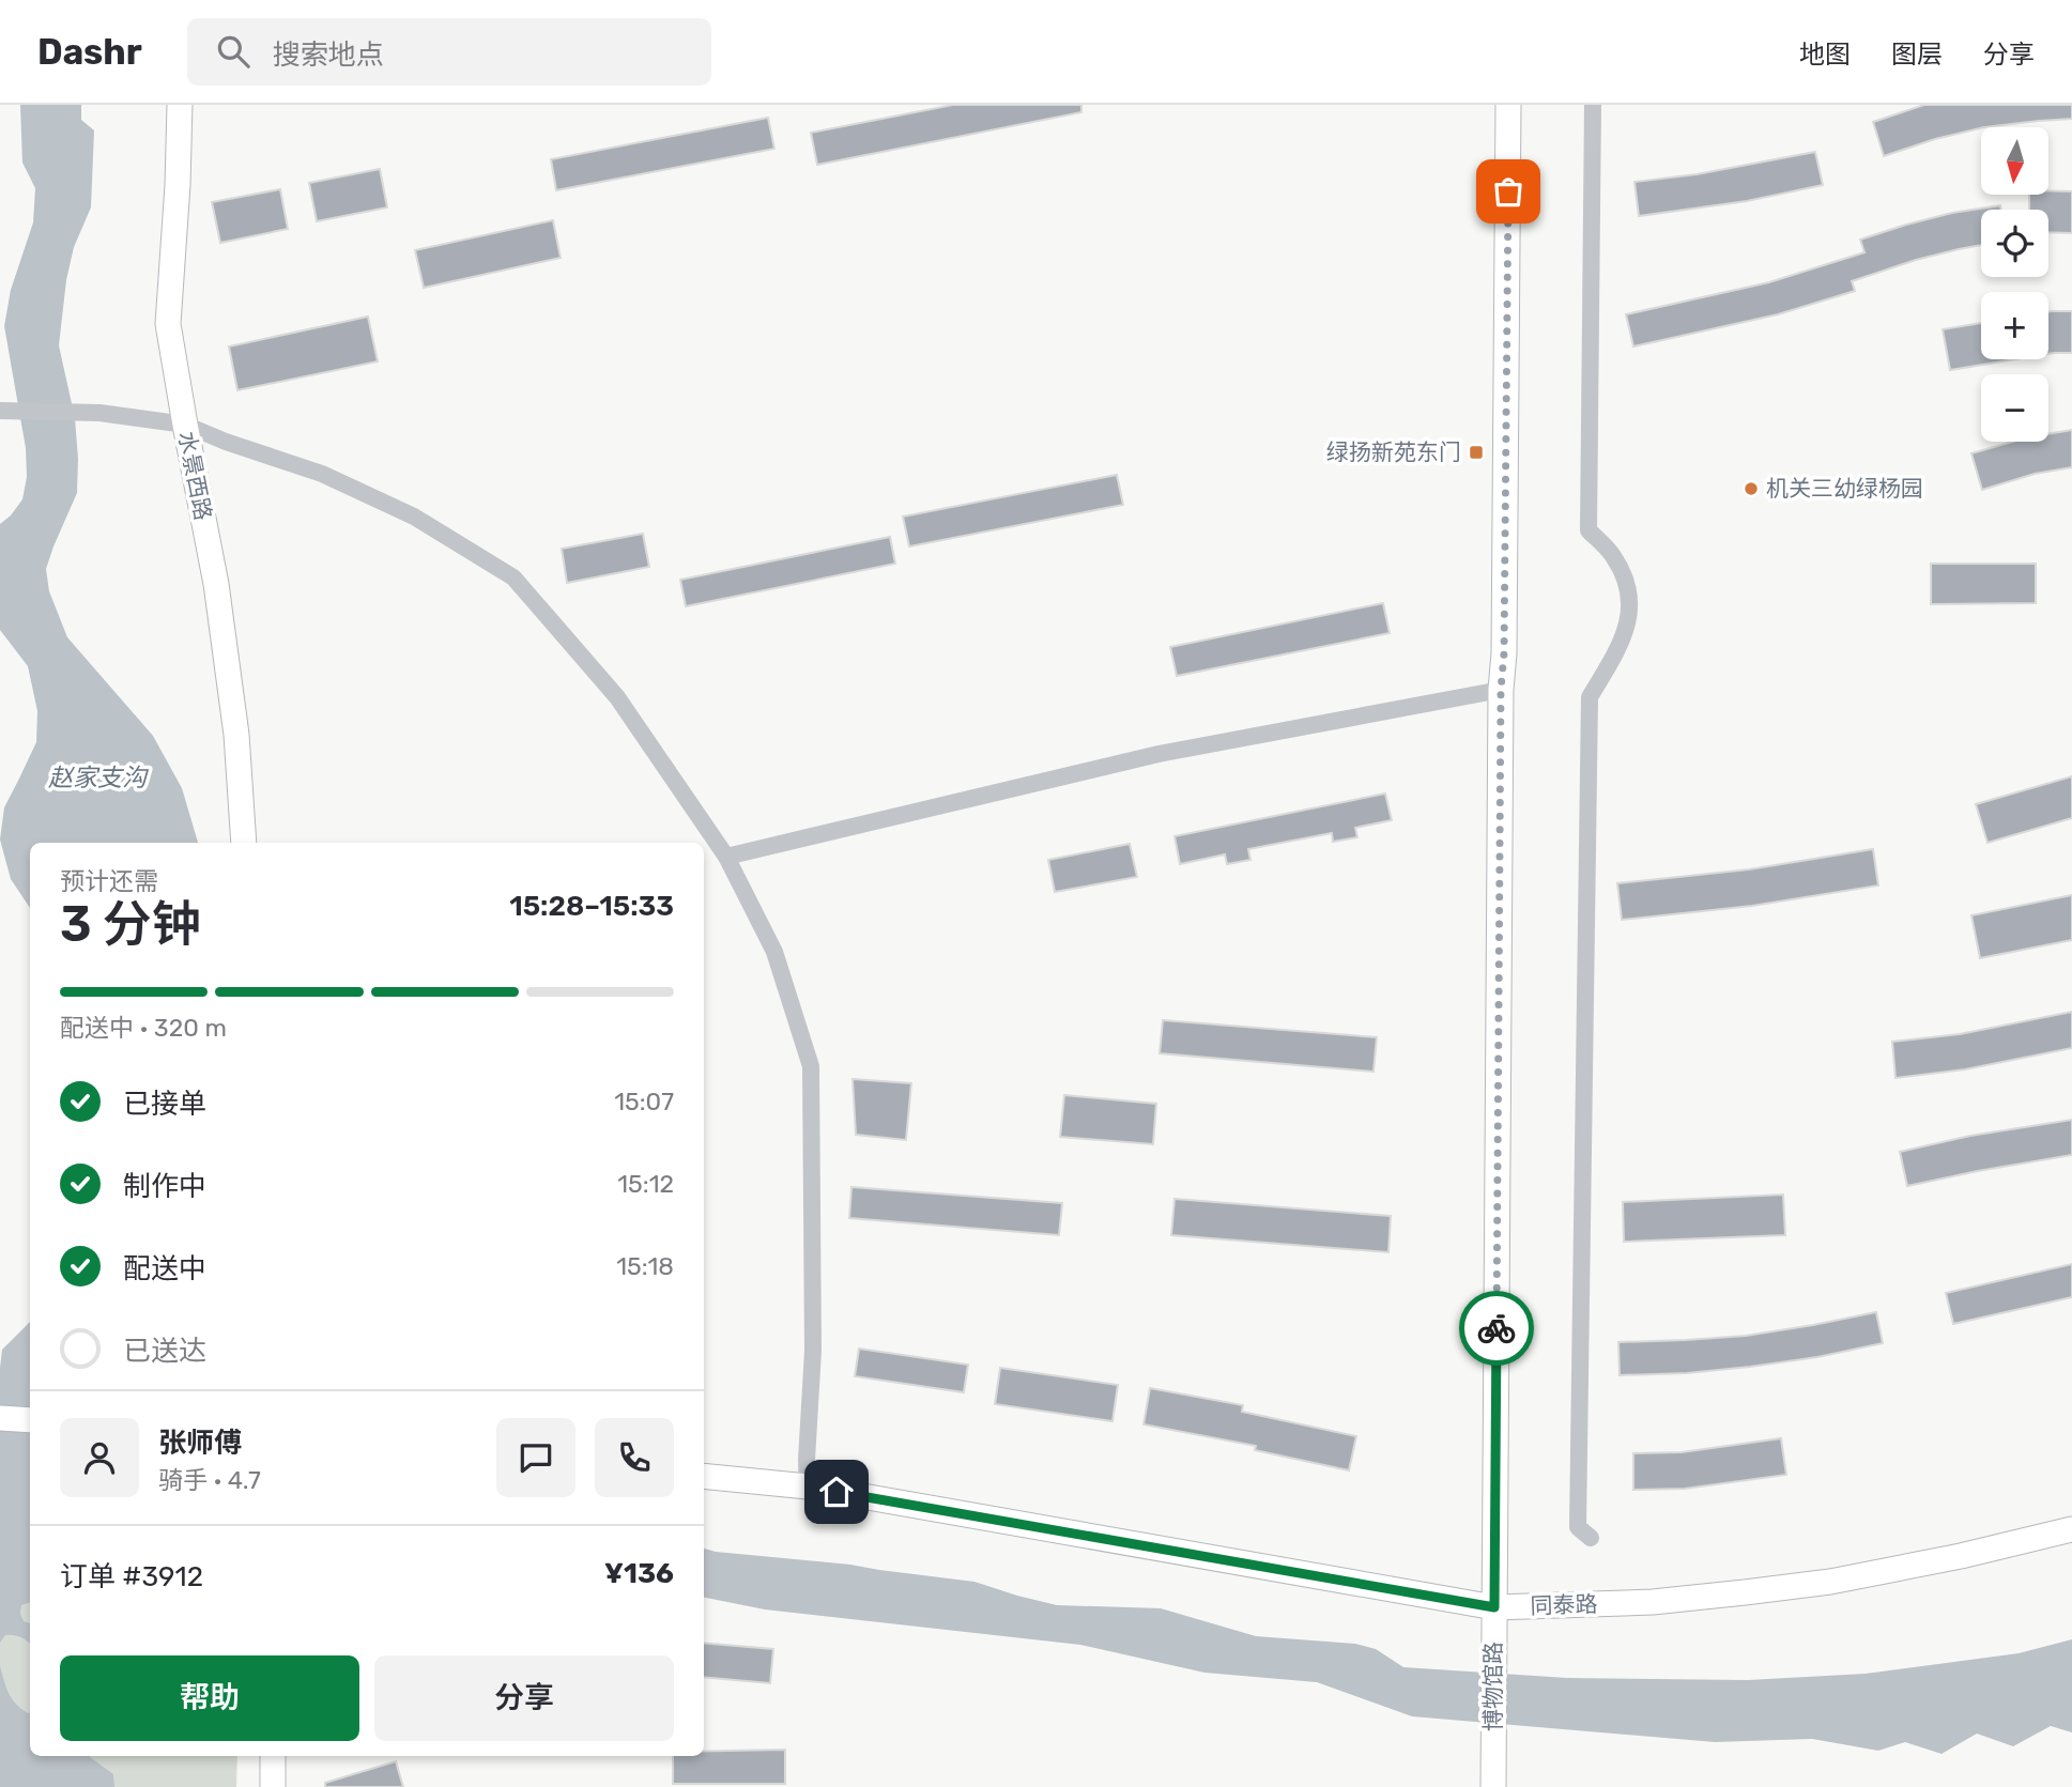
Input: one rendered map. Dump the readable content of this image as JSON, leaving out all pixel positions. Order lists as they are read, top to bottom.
{
  "streets": {
    "street": ["水景西路", "同泰路", "博物馆路"]
  },
  "crossings": [
    ["同泰路", "博物馆路"]
  ],
  "water": ["赵家支沟"],
  "places": {
    "transit": ["绿扬新苑东门"],
    "other": ["机关三幼绿杨园"]
  },
  "north": "bottom",
  "page": {
    "header": "Dashr",
    "search": "搜索地点",
    "nav": ["地图", "图层", "分享"],
    "map_buttons": ["+", "−"],
    "heading": ["3 分钟", "预计还需", "15:28–15:33"],
    "panel": [
      "张师傅",
      "骑手 · 4.7",
      "订单 #3912",
      "¥136"
    ],
    "bar": "配送中 · 320 m",
    "list": [
      ["已接单", "15:07"],
      ["制作中", "15:12"],
      ["配送中", "15:18"],
      "已送达"
    ],
    "buttons": ["帮助", "分享"]
  }
}
